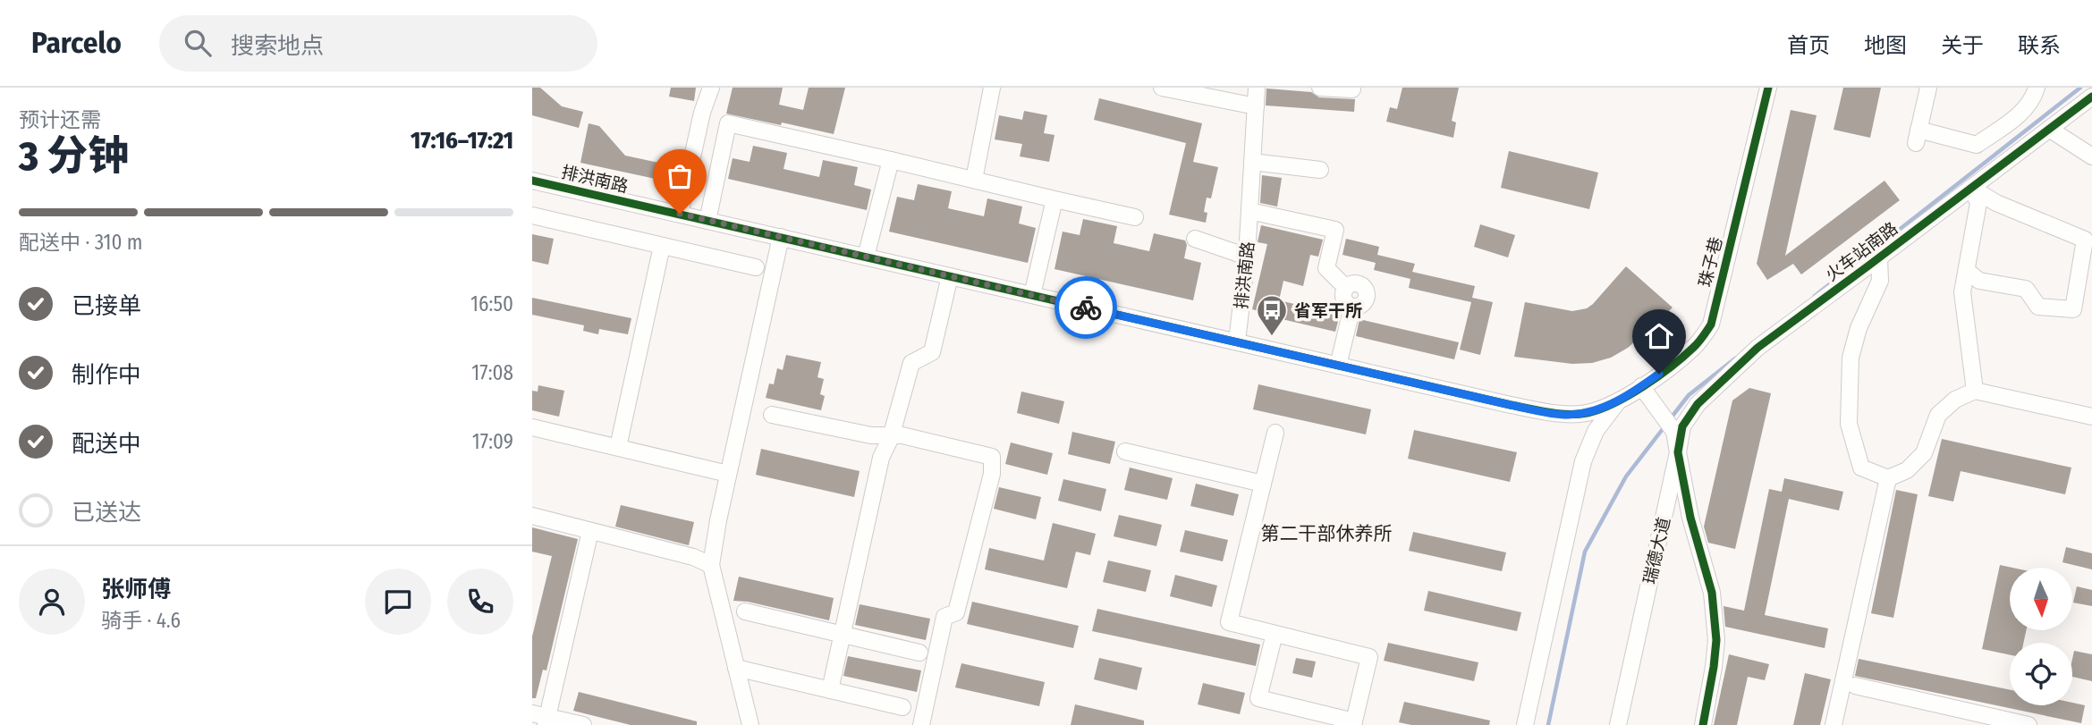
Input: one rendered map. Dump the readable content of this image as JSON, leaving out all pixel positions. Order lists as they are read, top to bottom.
{
  "streets": {
    "street": [
      "排洪南路",
      "火车站南路",
      "珠子巷",
      "瑞德大道"
    ]
  },
  "crossings": [
    ["火车站南路", "瑞德大道"],
    ["珠子巷", "瑞德大道"]
  ],
  "districts": ["第二干部休养所"],
  "places": {
    "bus stop": ["省军干所"]
  },
  "north": "bottom",
  "page": {
    "header": "Parcelo",
    "search": "搜索地点",
    "nav": [
      "首页",
      "地图",
      "关于",
      "联系"
    ],
    "heading": ["3 分钟", "预计还需", "17:16–17:21"],
    "panel": ["张师傅", "骑手 · 4.6"],
    "bar": "配送中 · 310 m",
    "list": [
      ["已接单", "16:50"],
      ["制作中", "17:08"],
      ["配送中", "17:09"],
      "已送达"
    ]
  }
}
